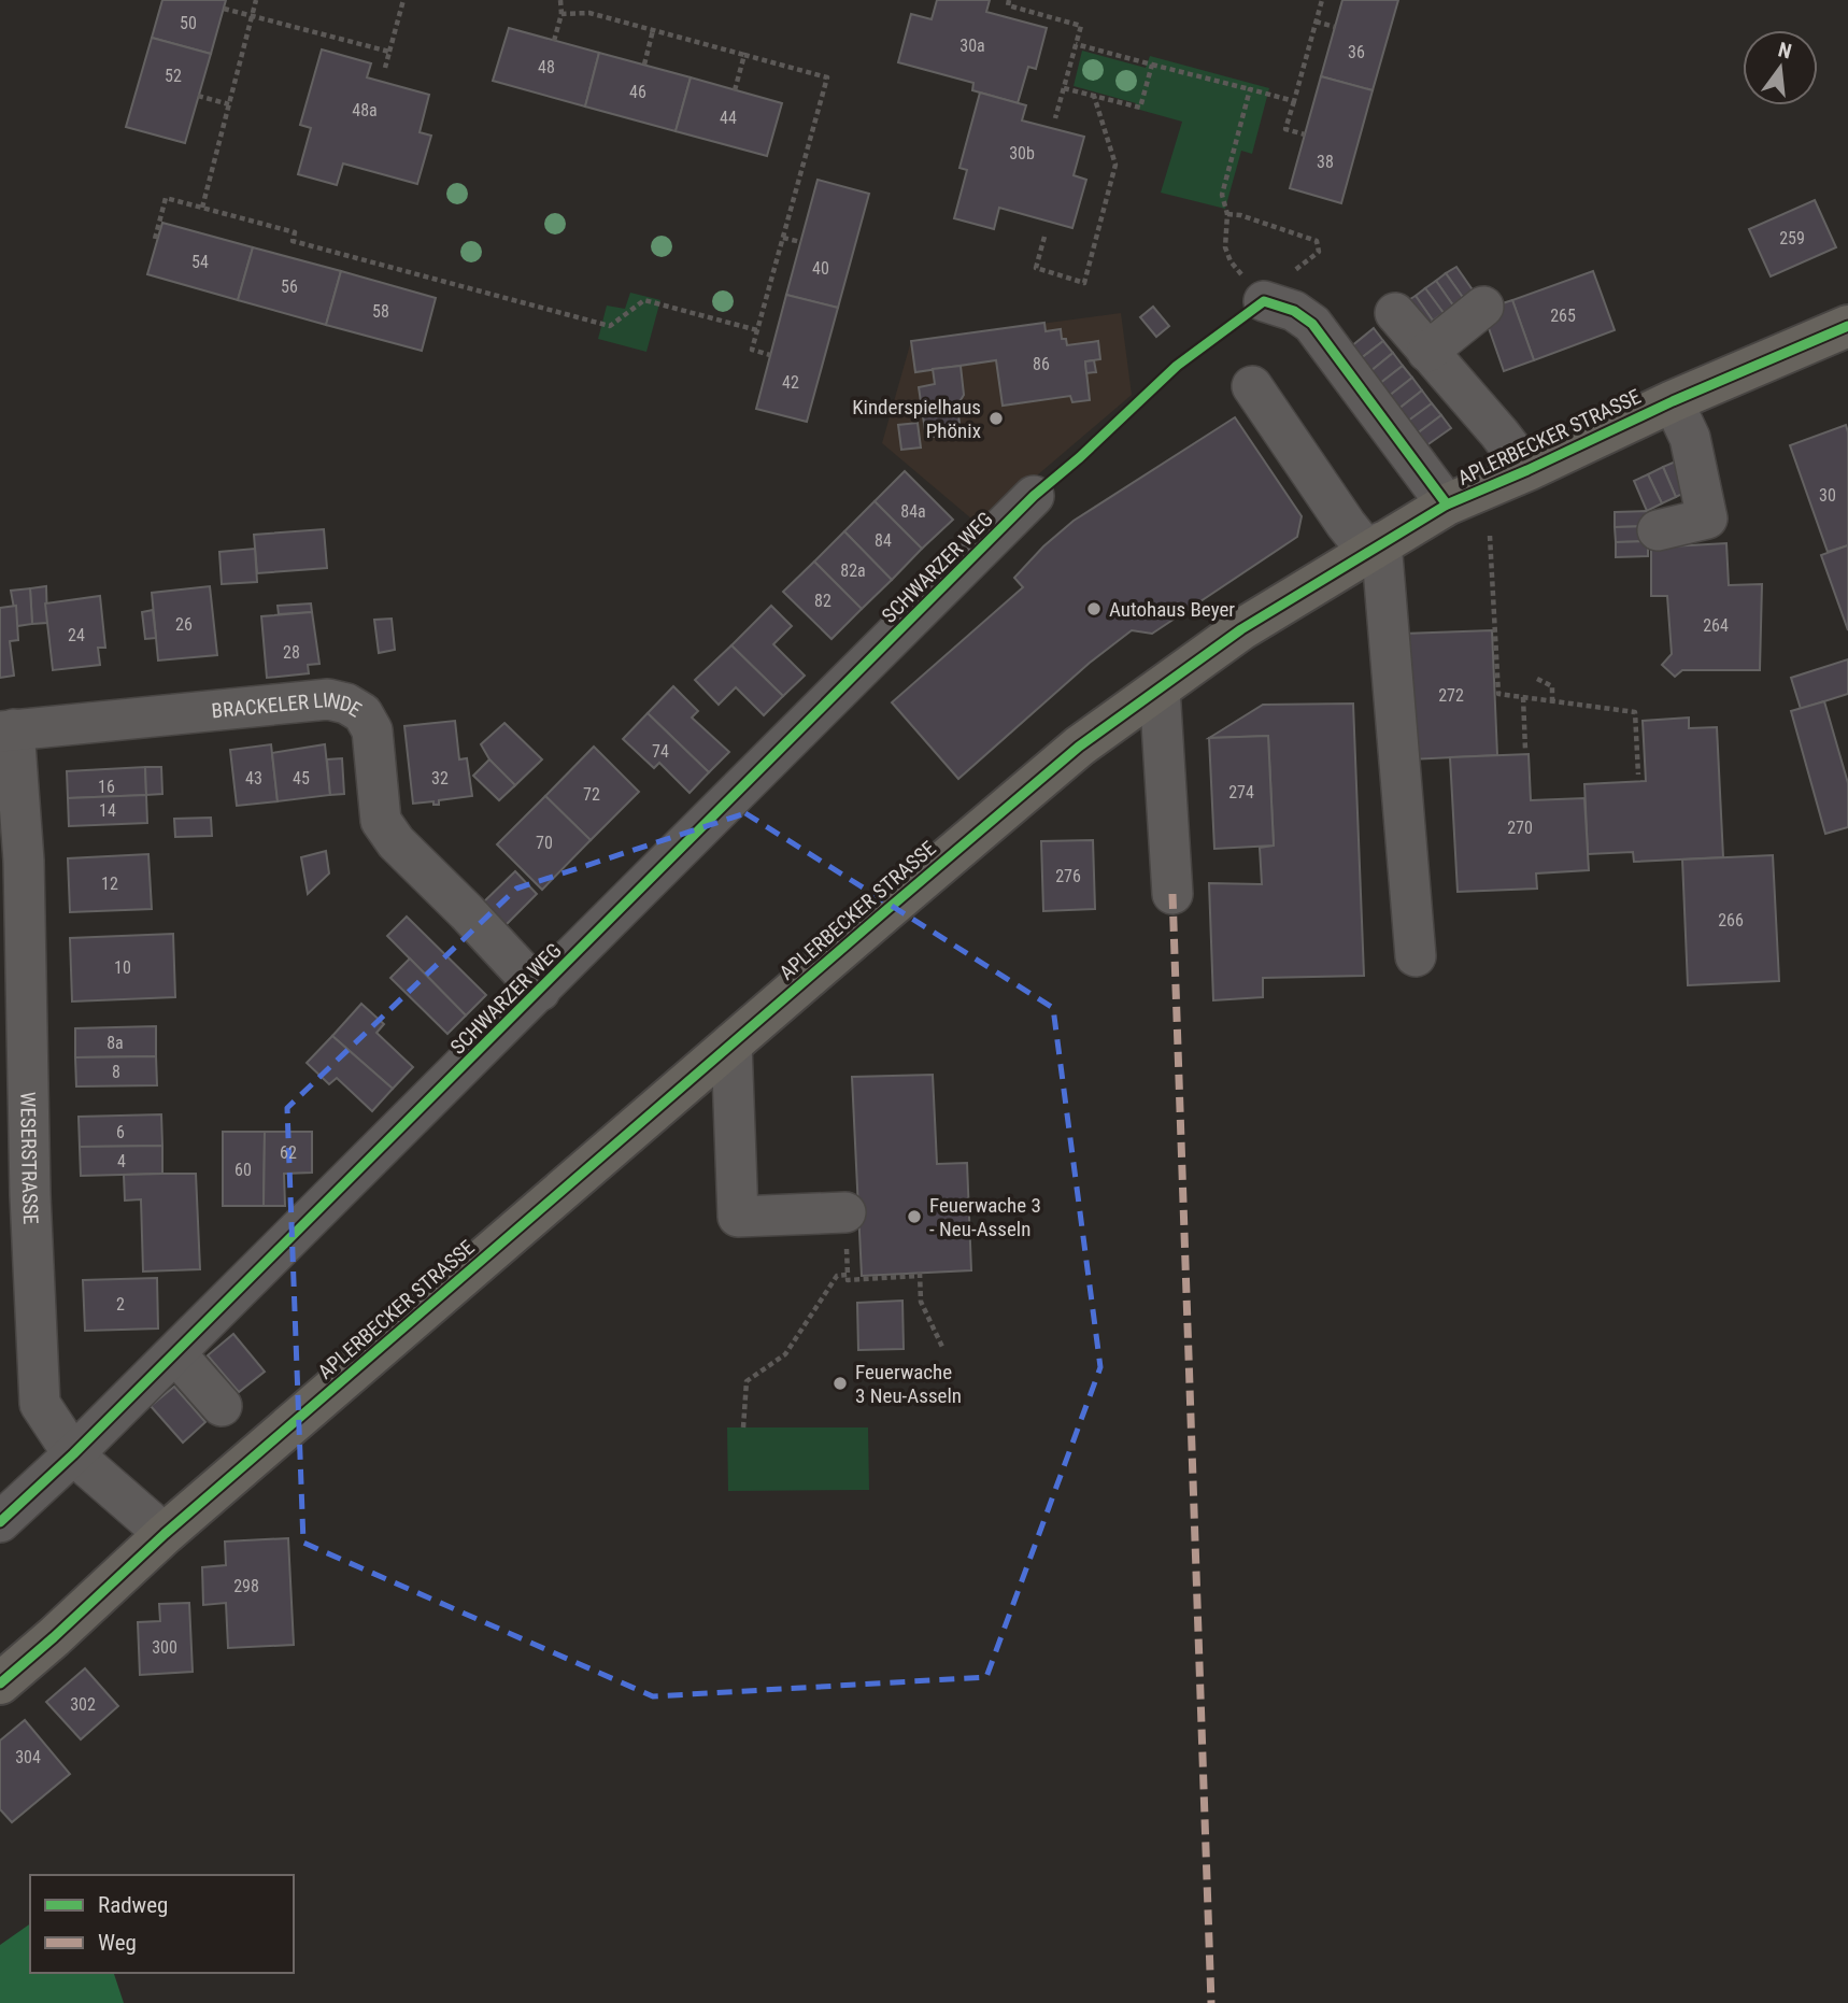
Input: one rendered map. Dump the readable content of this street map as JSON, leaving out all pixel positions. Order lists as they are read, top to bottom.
{
  "streets": {
    "main road": ["APLERBECKER STRASSE"],
    "street": ["SCHWARZER WEG", "BRACKELER LINDE", "WESERSTRASSE"]
  },
  "crossings": [
    ["APLERBECKER STRASSE", "WESERSTRASSE"],
    ["SCHWARZER WEG", "BRACKELER LINDE"],
    ["SCHWARZER WEG", "WESERSTRASSE"],
    ["BRACKELER LINDE", "WESERSTRASSE"]
  ],
  "places": [
    "Kinderspielhaus Phönix",
    "Autohaus Beyer",
    "Feuerwache 3 - Neu-Asseln",
    "Feuerwache 3 Neu-Asseln"
  ],
  "house_numbers": [
    "50",
    "30a",
    "36",
    "48",
    "52",
    "46",
    "48a",
    "44",
    "30b",
    "38",
    "259",
    "54",
    "40",
    "56",
    "58",
    "265",
    "86",
    "42",
    "30",
    "84a",
    "84",
    "82a",
    "82",
    "26",
    "264",
    "24",
    "28",
    "272",
    "74",
    "43",
    "45",
    "32",
    "16",
    "274",
    "72",
    "14",
    "270",
    "70",
    "276",
    "12",
    "266",
    "10",
    "8a",
    "8",
    "6",
    "62",
    "4",
    "60",
    "2",
    "298",
    "300",
    "302",
    "304"
  ],
  "legend": ["Radweg", "Weg"],
  "north": "top"
}
